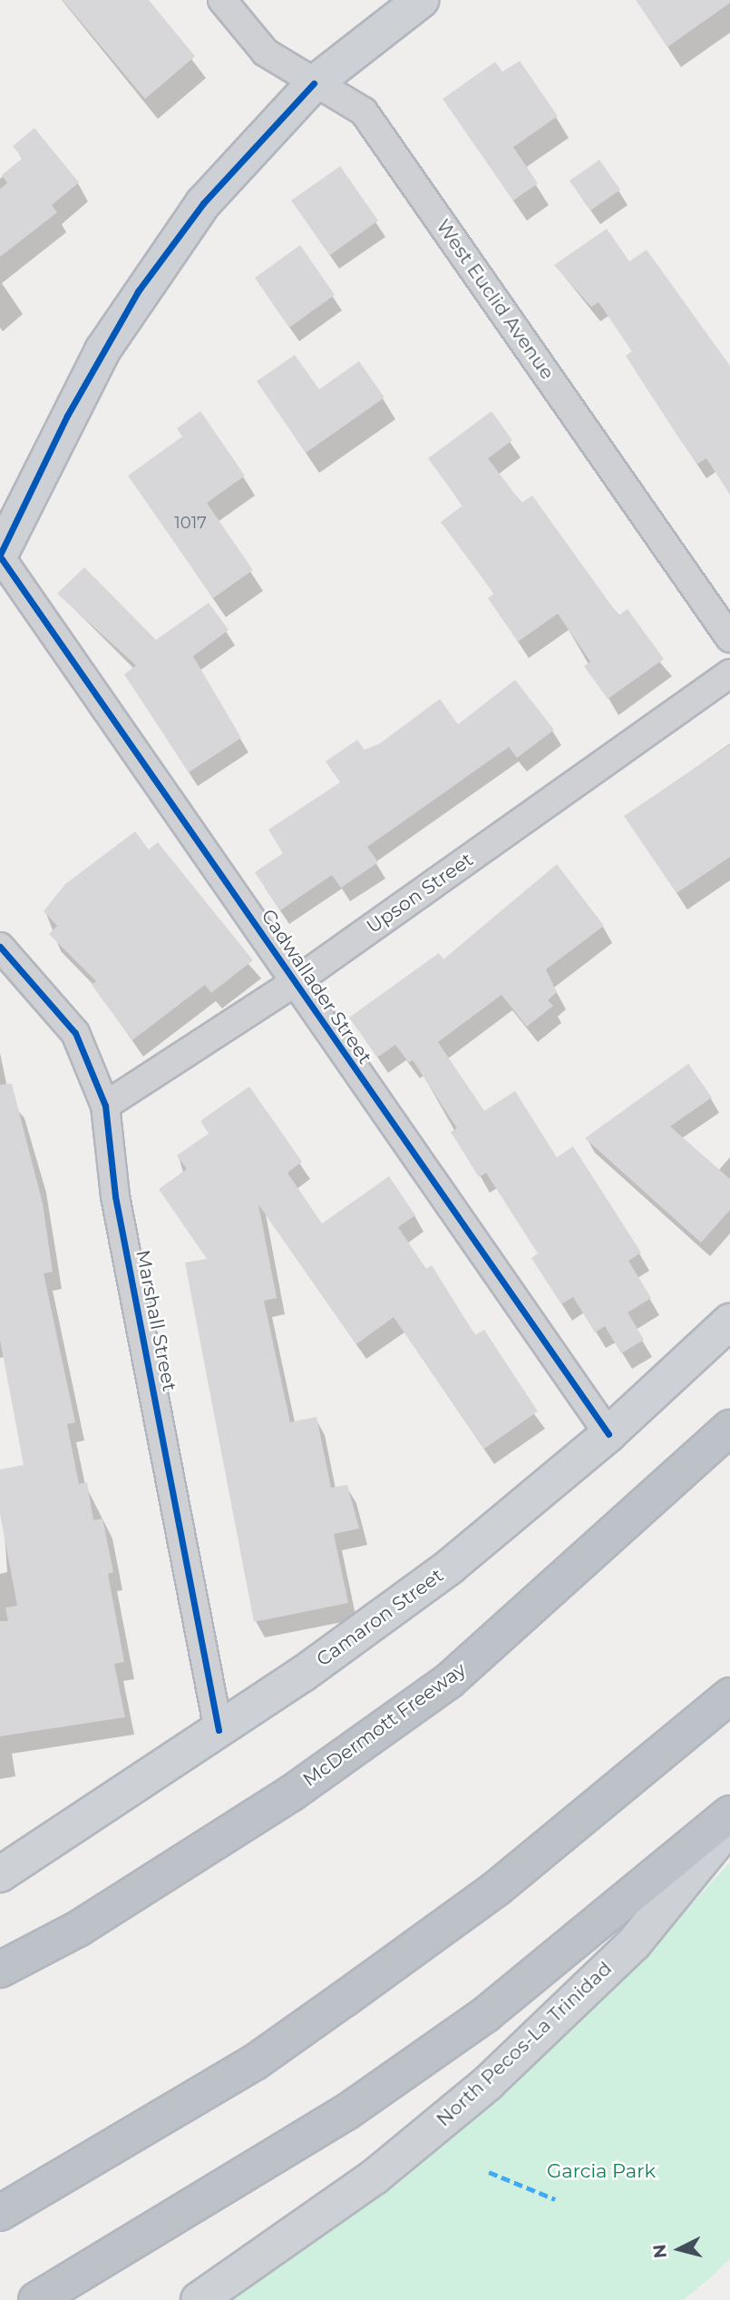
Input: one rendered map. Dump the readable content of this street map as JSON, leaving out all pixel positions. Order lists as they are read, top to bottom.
{
  "streets": {
    "highway": ["McDermott Freeway"],
    "main road": ["Camaron Street", "North Pecos-La Trinidad"],
    "street": [
      "West Euclid Avenue",
      "Upson Street",
      "Cadwallader Street",
      "Marshall Street"
    ]
  },
  "crossings": [
    ["Upson Street", "Cadwallader Street"],
    ["Upson Street", "Marshall Street"],
    ["Cadwallader Street", "Camaron Street"],
    ["Marshall Street", "Camaron Street"]
  ],
  "parks": ["Garcia Park"],
  "house_numbers": ["1017"],
  "north": "left"
}
